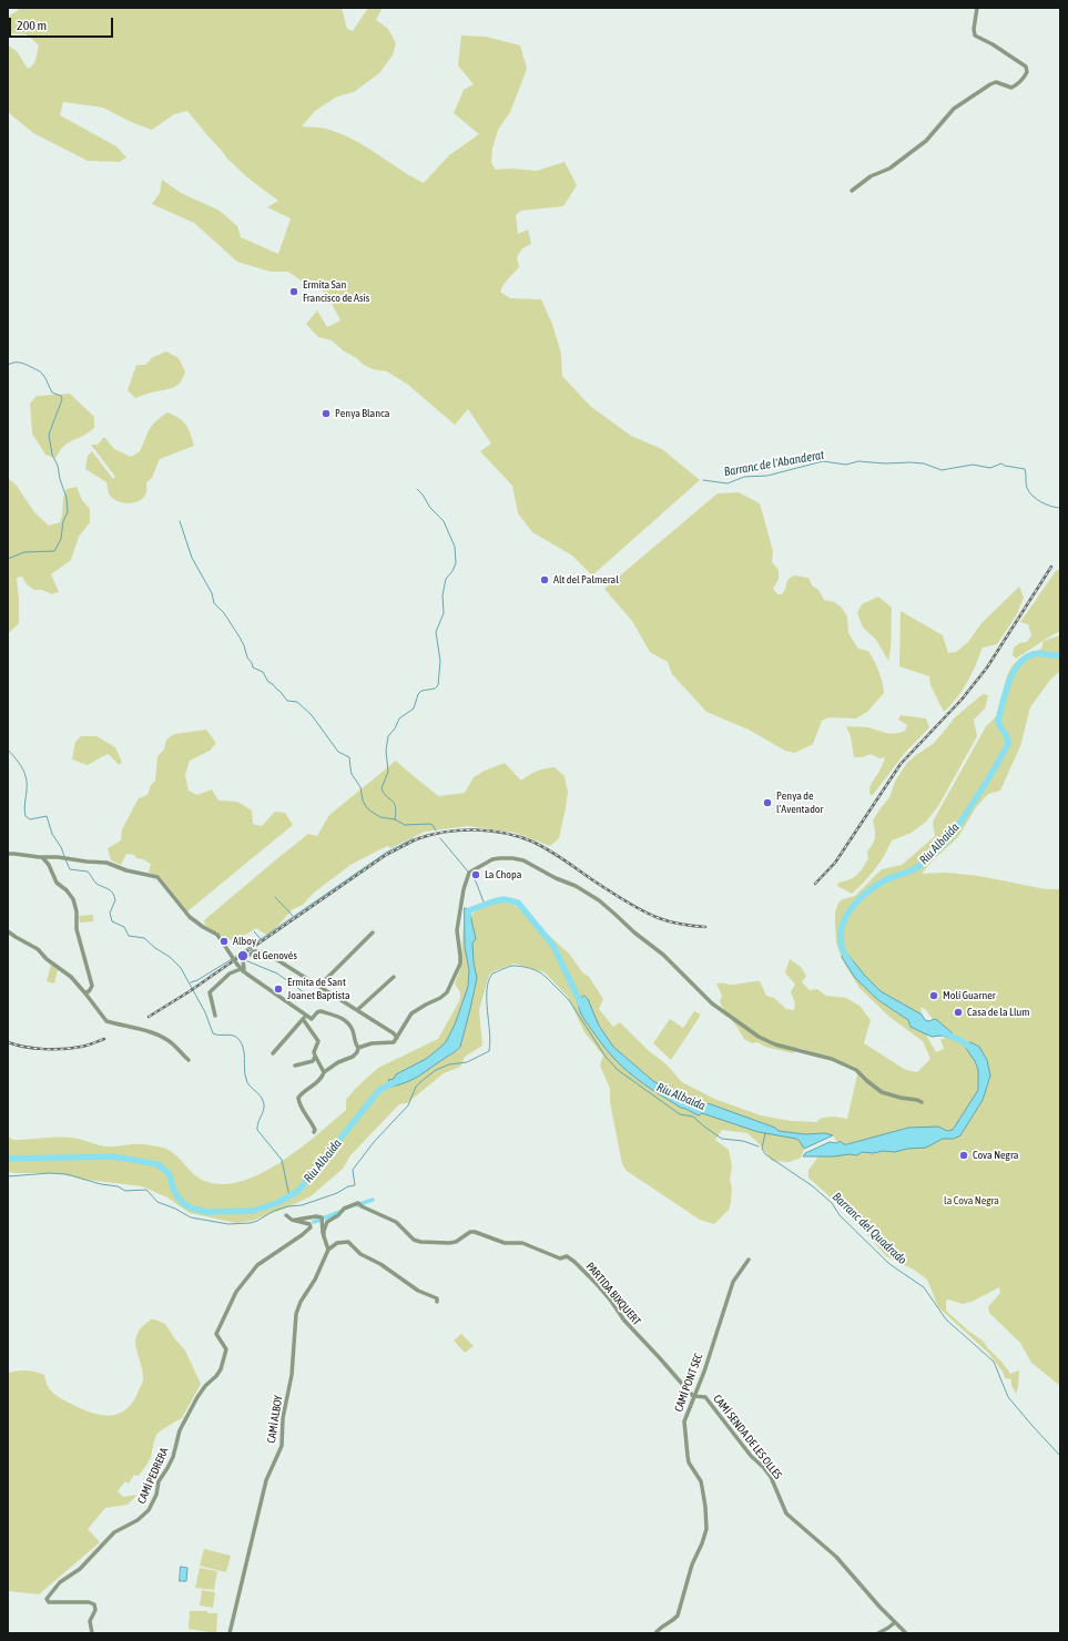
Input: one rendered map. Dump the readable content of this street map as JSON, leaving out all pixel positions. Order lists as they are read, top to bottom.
{
  "streets": {
    "street": [
      "PARTIDA BIXQUERT",
      "CAMÍ PONT SEC",
      "CAMÍ ALBOY",
      "CAMÍ SENDA DE LES OLLES",
      "CAMÍ PEDRERA"
    ]
  },
  "crossings": [
    ["PARTIDA BIXQUERT", "CAMÍ PONT SEC"],
    ["PARTIDA BIXQUERT", "CAMÍ SENDA DE LES OLLES"],
    ["CAMÍ PONT SEC", "CAMÍ SENDA DE LES OLLES"]
  ],
  "water": ["Barranc de l'Abanderat", "Riu Albaida", "Barranc del Quadrado"],
  "parks": ["la Cova Negra"],
  "places": [
    "Ermita San Francisco de Asis",
    "Penya Blanca",
    "Alt del Palmeral",
    "Penya de l'Aventador",
    "La Chopa",
    "Alboy",
    "el Genovés",
    "Ermita de Sant Joanet Baptista",
    "Molí Guarner",
    "Casa de la Llum",
    "Cova Negra"
  ],
  "scale_bar": "200 m"
}
